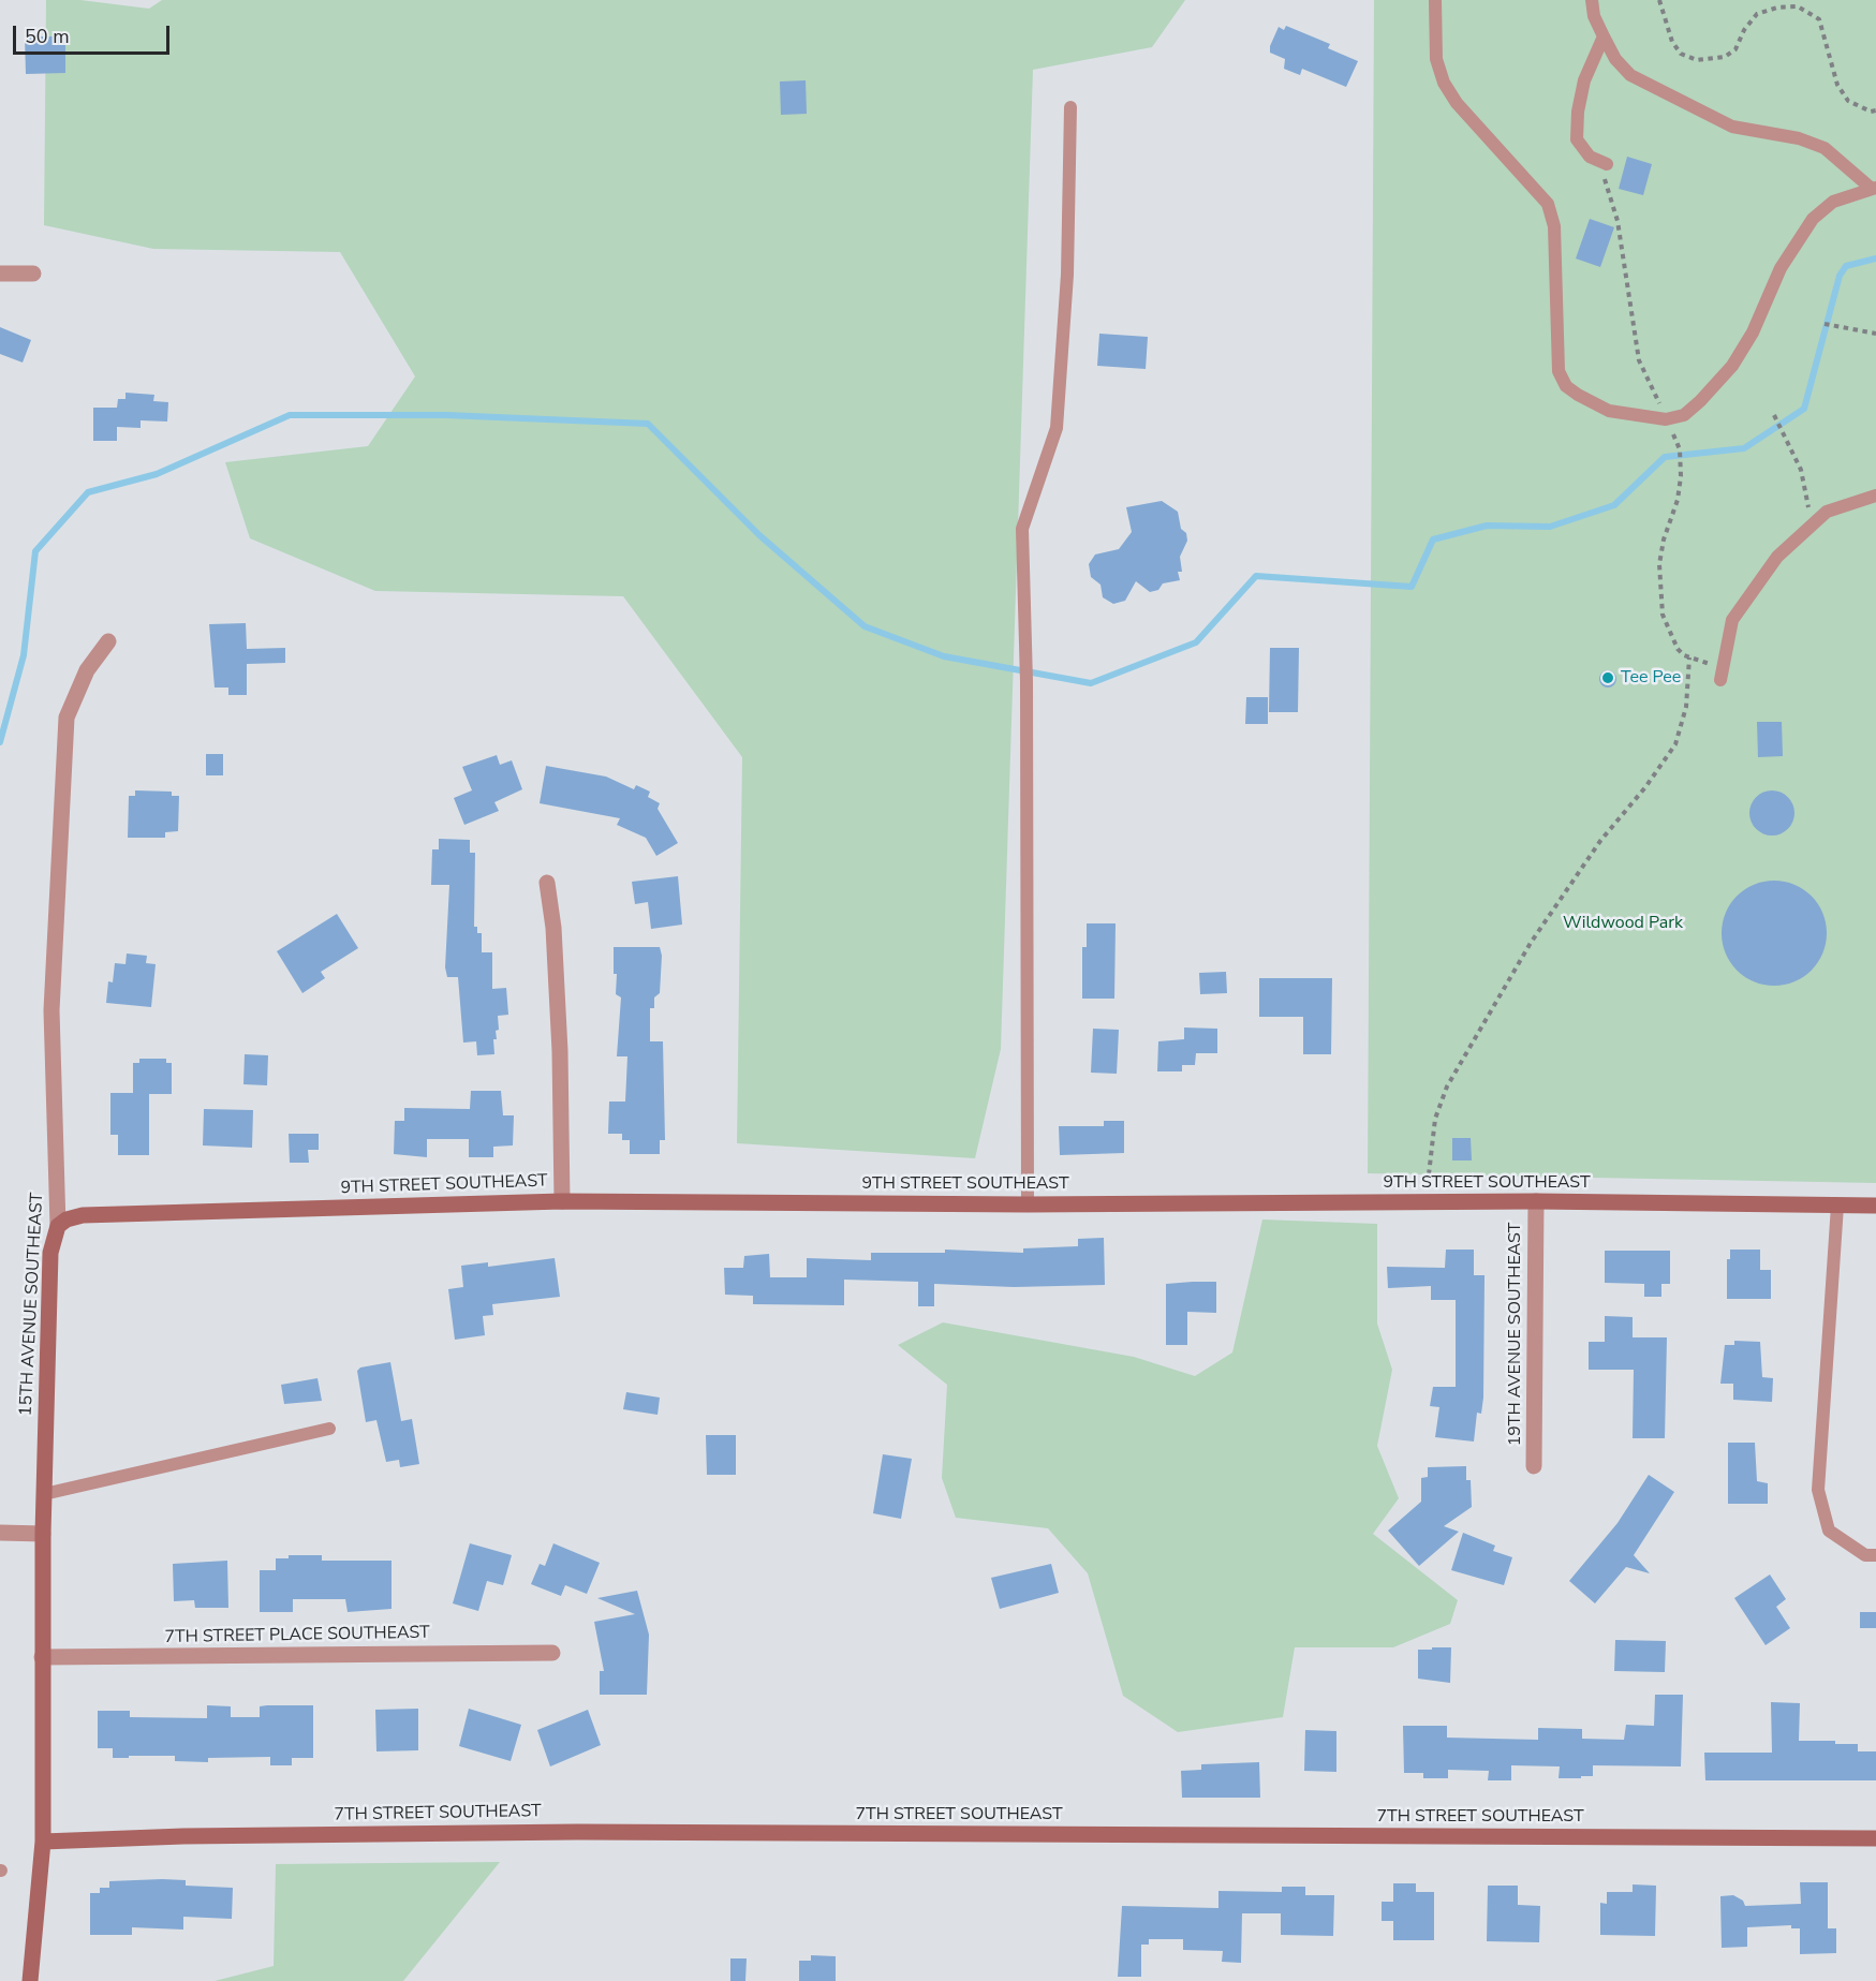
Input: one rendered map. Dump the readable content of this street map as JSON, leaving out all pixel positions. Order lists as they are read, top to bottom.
{
  "streets": {
    "street": [
      "9TH STREET SOUTHEAST",
      "15TH AVENUE SOUTHEAST",
      "19TH AVENUE SOUTHEAST",
      "7TH STREET PLACE SOUTHEAST",
      "7TH STREET SOUTHEAST"
    ]
  },
  "crossings": [
    ["9TH STREET SOUTHEAST", "15TH AVENUE SOUTHEAST"],
    ["9TH STREET SOUTHEAST", "19TH AVENUE SOUTHEAST"],
    ["15TH AVENUE SOUTHEAST", "7TH STREET PLACE SOUTHEAST"],
    ["15TH AVENUE SOUTHEAST", "7TH STREET SOUTHEAST"]
  ],
  "parks": ["Wildwood Park"],
  "places": ["Tee Pee"],
  "scale_bar": "50 m"
}
